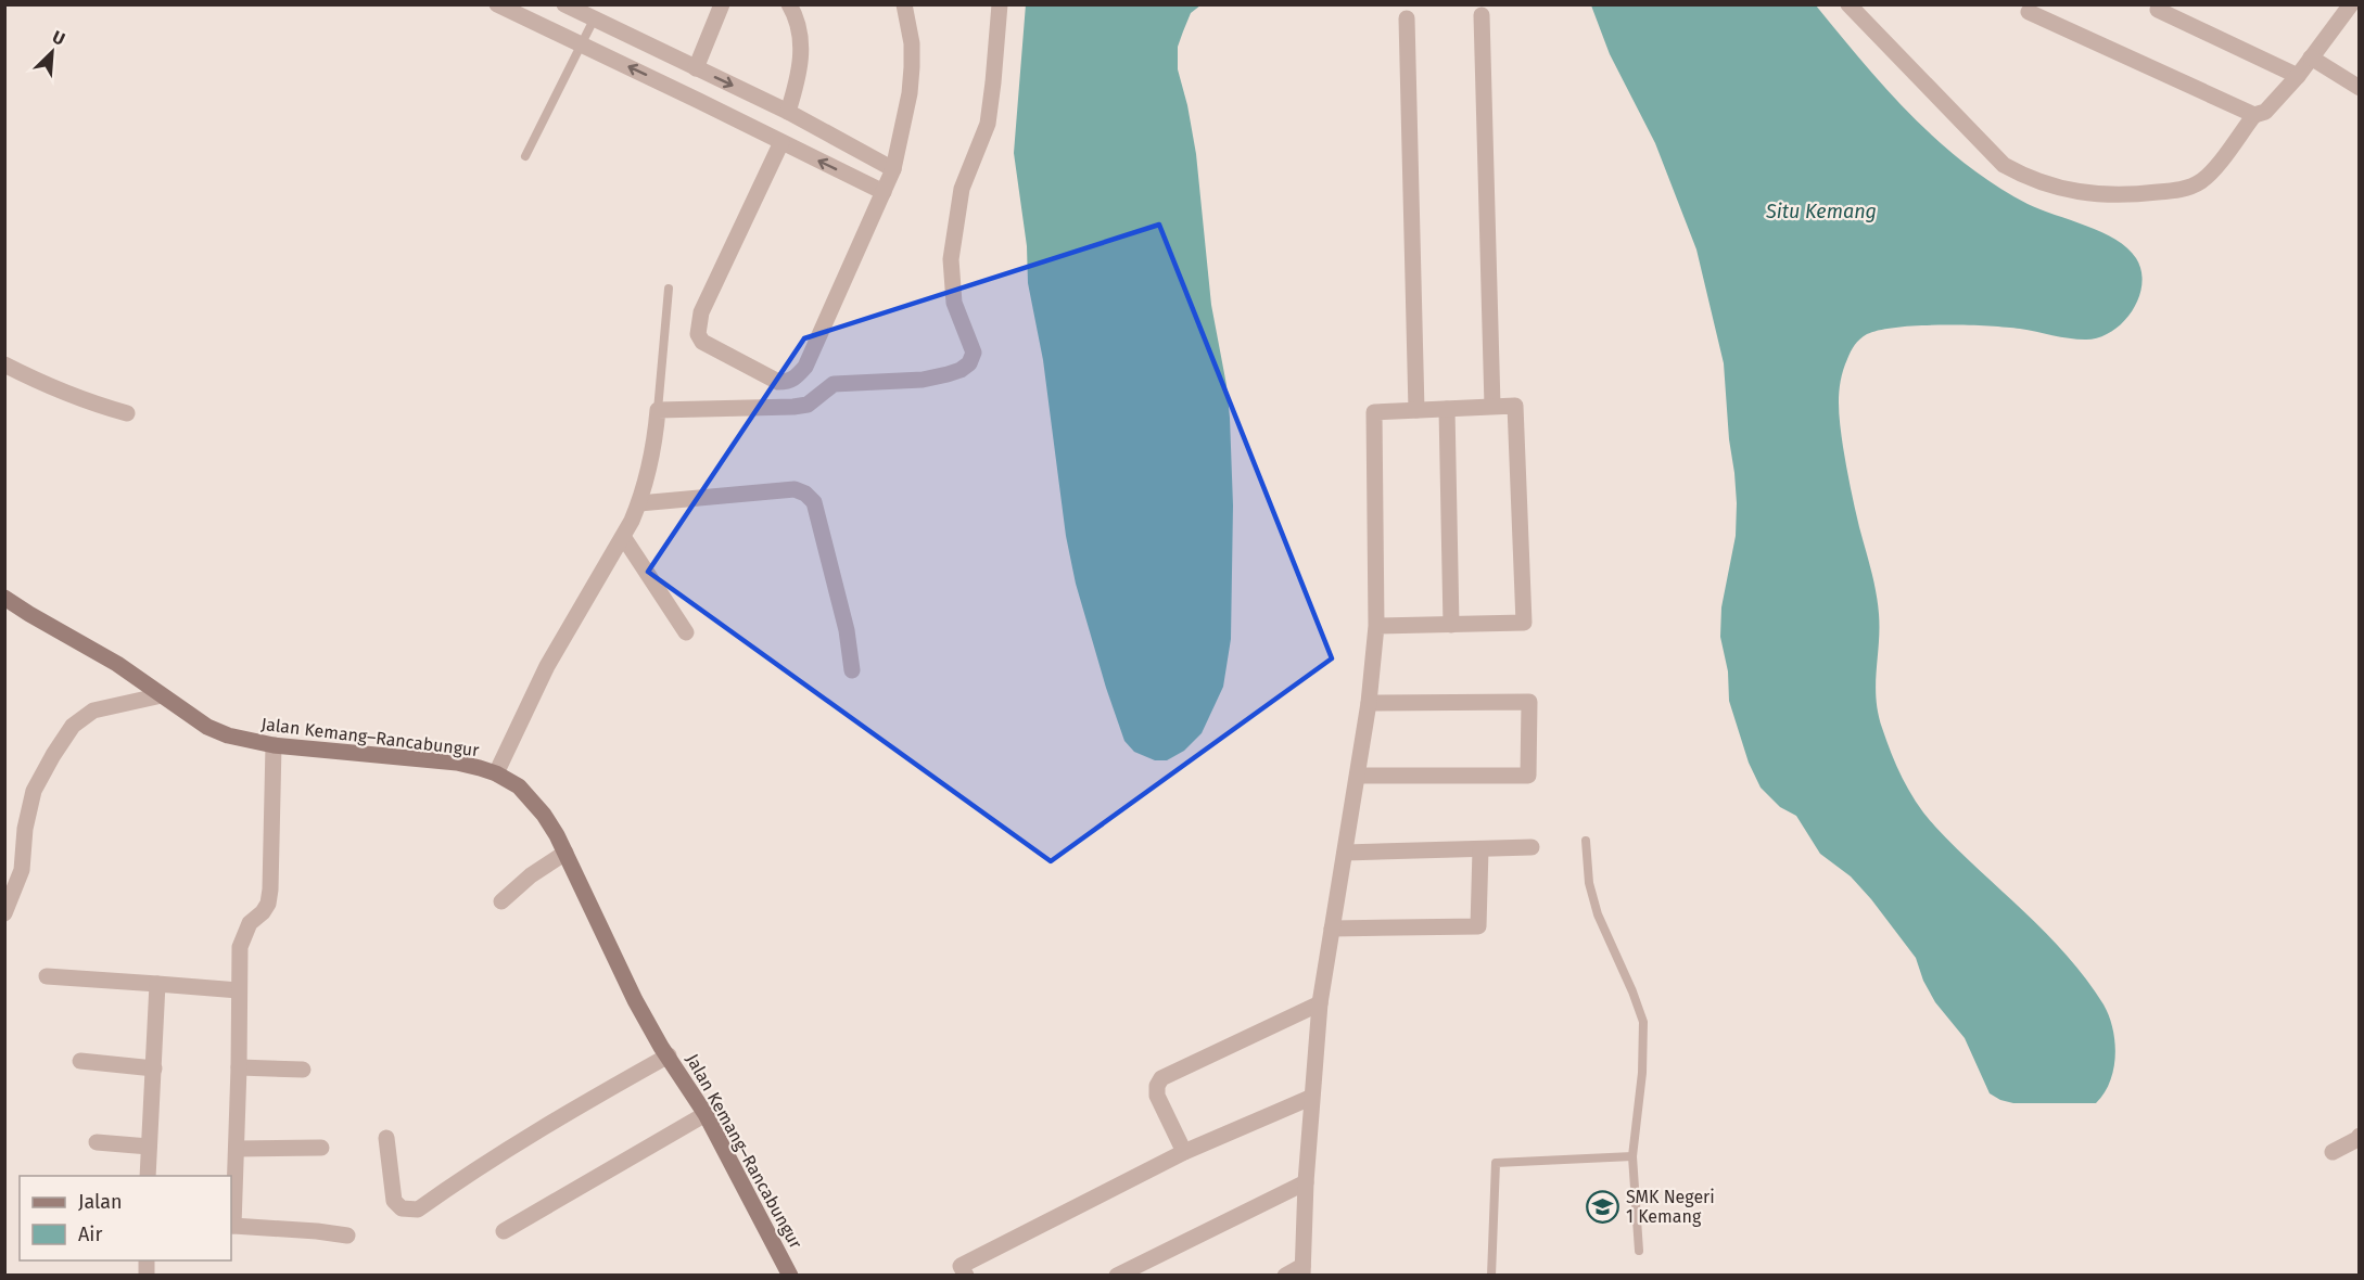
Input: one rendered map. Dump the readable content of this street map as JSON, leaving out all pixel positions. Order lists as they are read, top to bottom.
{
  "streets": {
    "street": ["Jalan Kemang–Rancabungur"]
  },
  "water": ["Situ Kemang"],
  "places": {
    "school or university": ["SMK Negeri 1 Kemang"]
  },
  "legend": ["Jalan", "Air"],
  "north": "top right"
}
